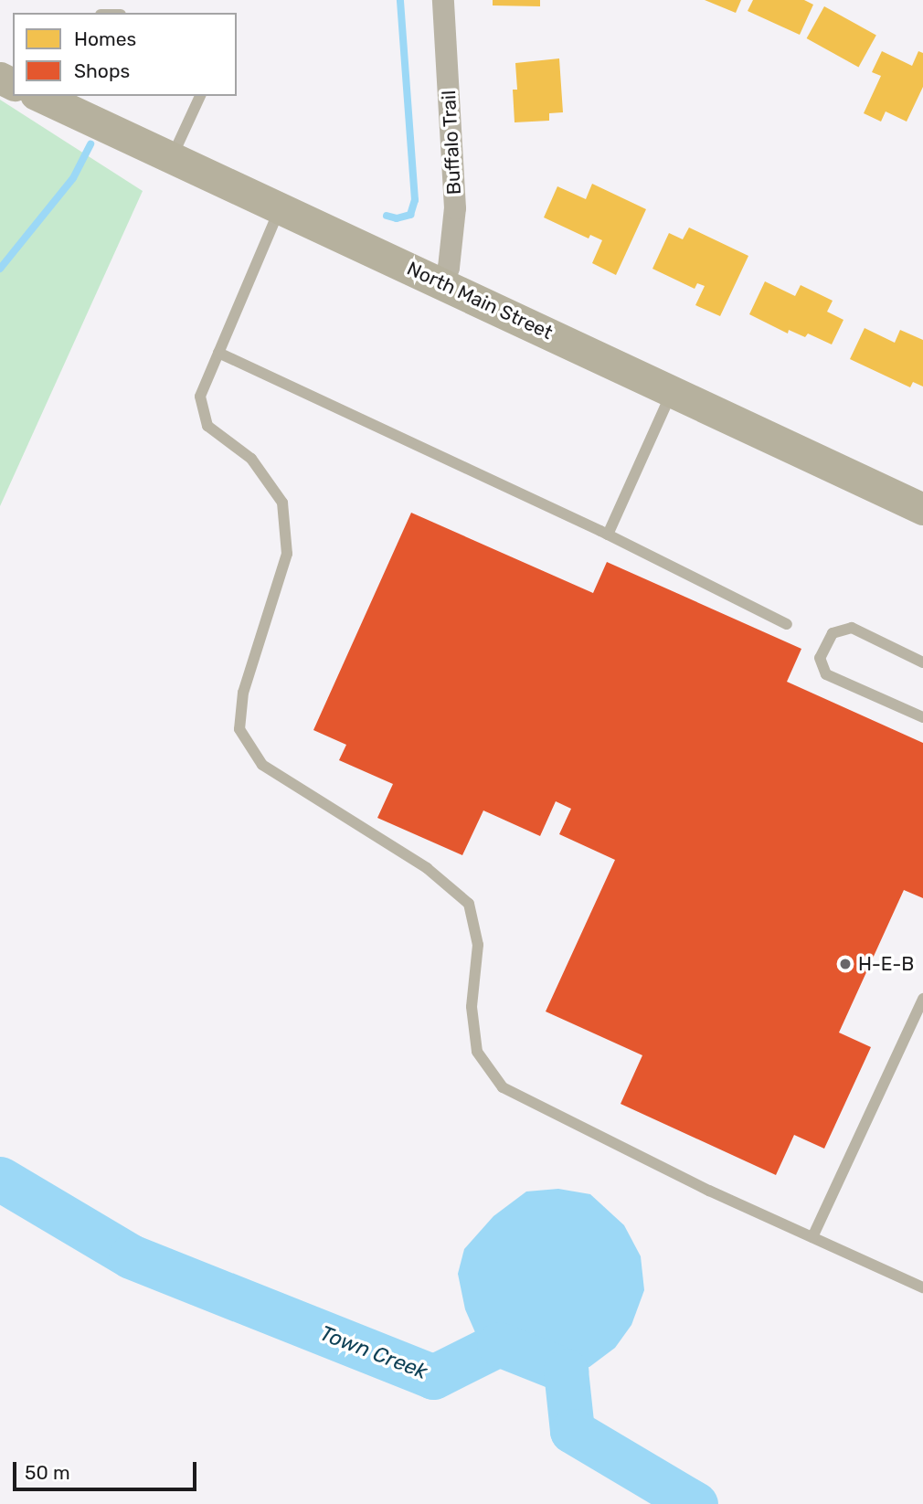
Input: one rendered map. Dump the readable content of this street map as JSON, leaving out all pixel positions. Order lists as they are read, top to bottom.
{
  "streets": {
    "street": ["Buffalo Trail", "North Main Street"]
  },
  "crossings": [
    ["Buffalo Trail", "North Main Street"]
  ],
  "water": ["Town Creek"],
  "places": ["H-E-B"],
  "legend": ["Homes", "Shops"],
  "scale_bar": "50 m"
}
